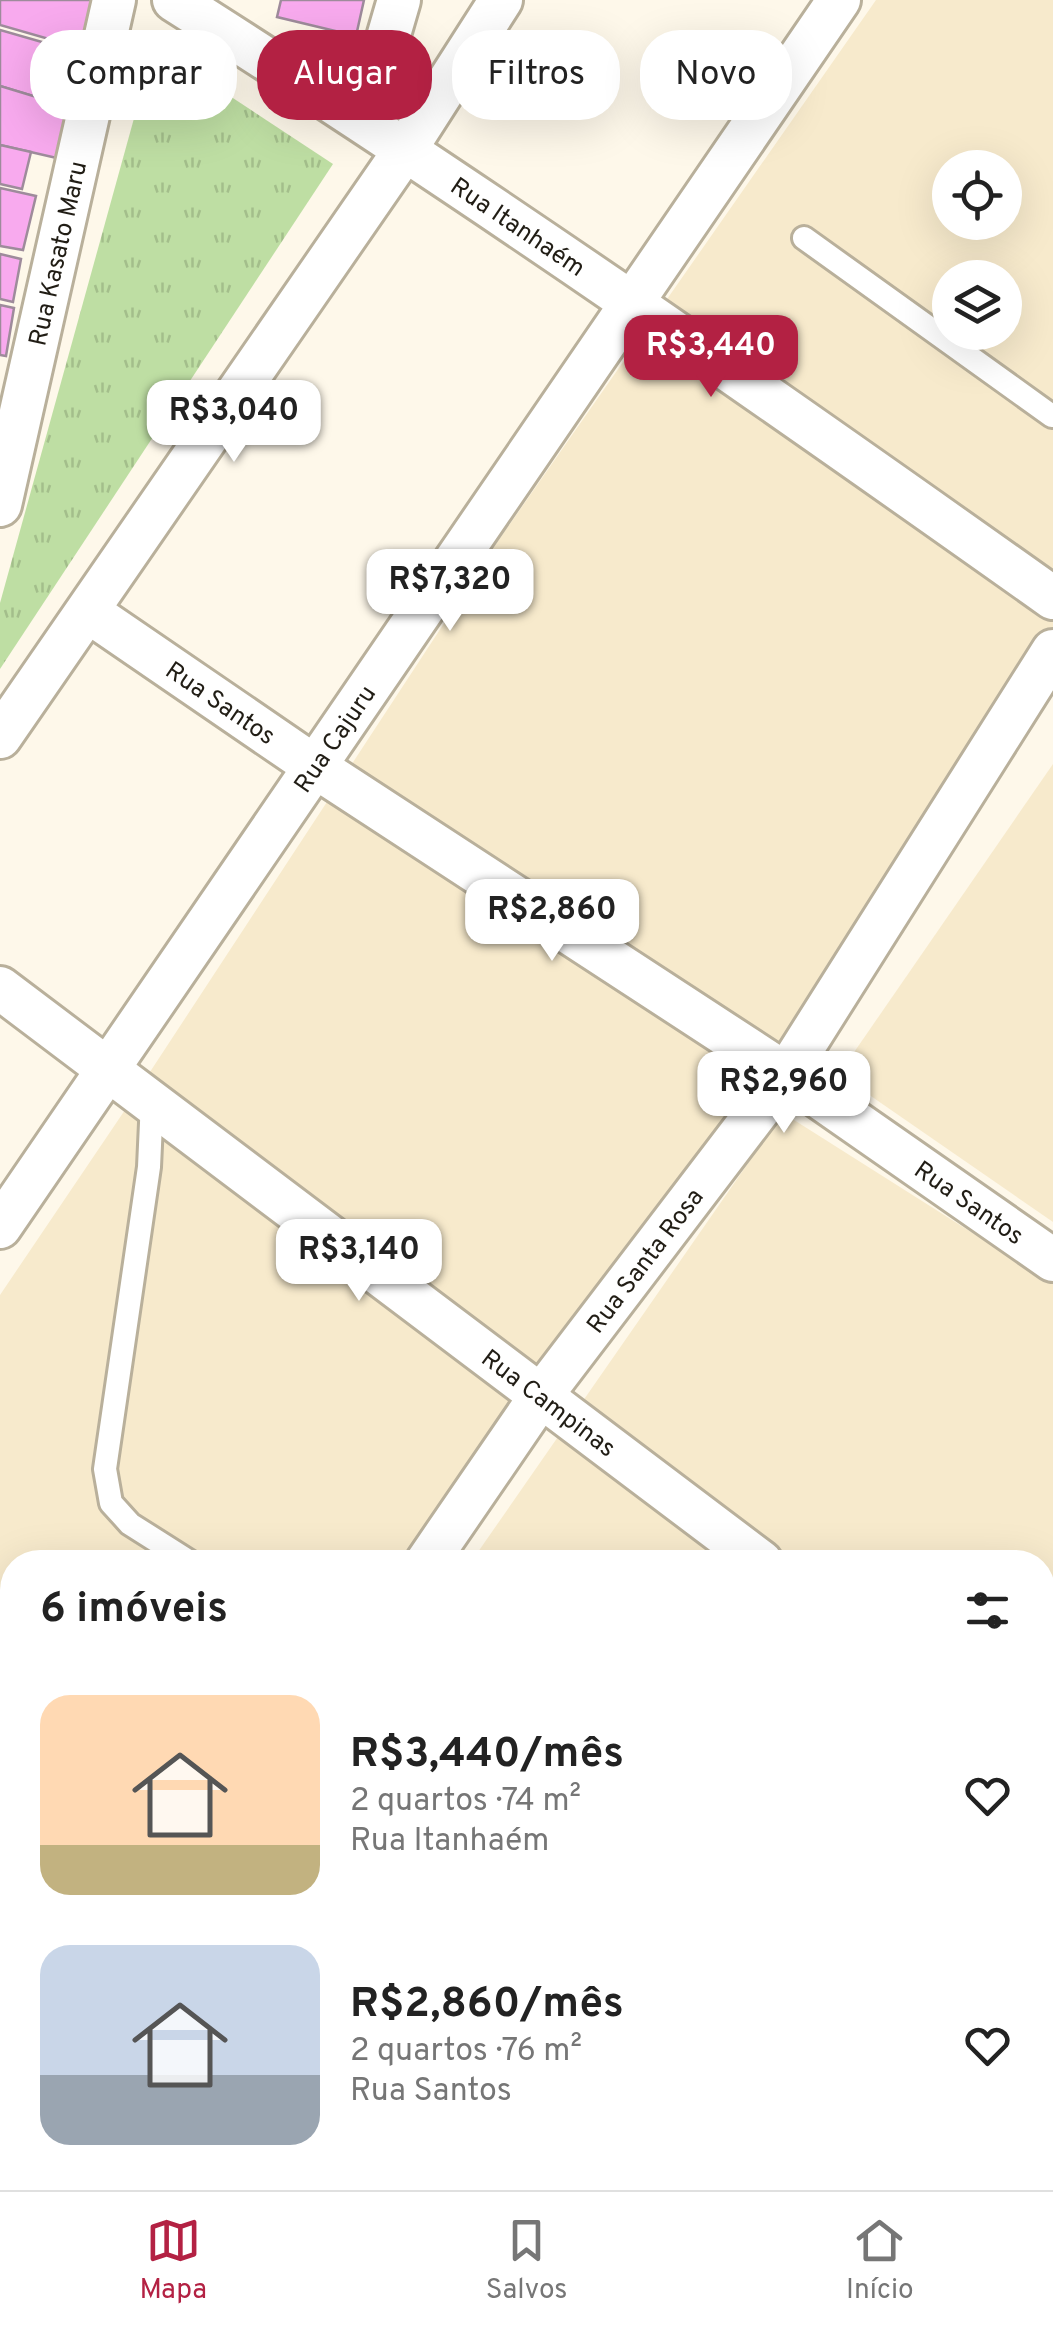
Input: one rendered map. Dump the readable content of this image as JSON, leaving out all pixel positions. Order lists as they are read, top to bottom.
{
  "streets": {
    "street": [
      "Rua Itanhaém",
      "Rua Kasato Maru",
      "Rua Santos",
      "Rua Cajuru",
      "Rua Santa Rosa",
      "Rua Campinas"
    ]
  },
  "crossings": [
    ["Rua Itanhaém", "Rua Cajuru"],
    ["Rua Santos", "Rua Cajuru"],
    ["Rua Santos", "Rua Santa Rosa"],
    ["Rua Cajuru", "Rua Campinas"],
    ["Rua Santa Rosa", "Rua Campinas"]
  ],
  "page": {
    "chip": [
      "Comprar",
      "Alugar",
      "Filtros",
      "Novo"
    ],
    "price": [
      "R$3,440",
      "R$3,040",
      "R$7,320",
      "R$2,860",
      "R$2,960",
      "R$3,140"
    ],
    "heading": "6 imóveis",
    "list": [
      {
        "name": "R$3,440/mês",
        "note": "2 quartos · 74 m² · Rua Itanhaém"
      },
      {
        "name": "R$2,860/mês",
        "note": "2 quartos · 76 m² · Rua Santos"
      }
    ],
    "tabs": ["Mapa", "Salvos", "Início"]
  }
}
